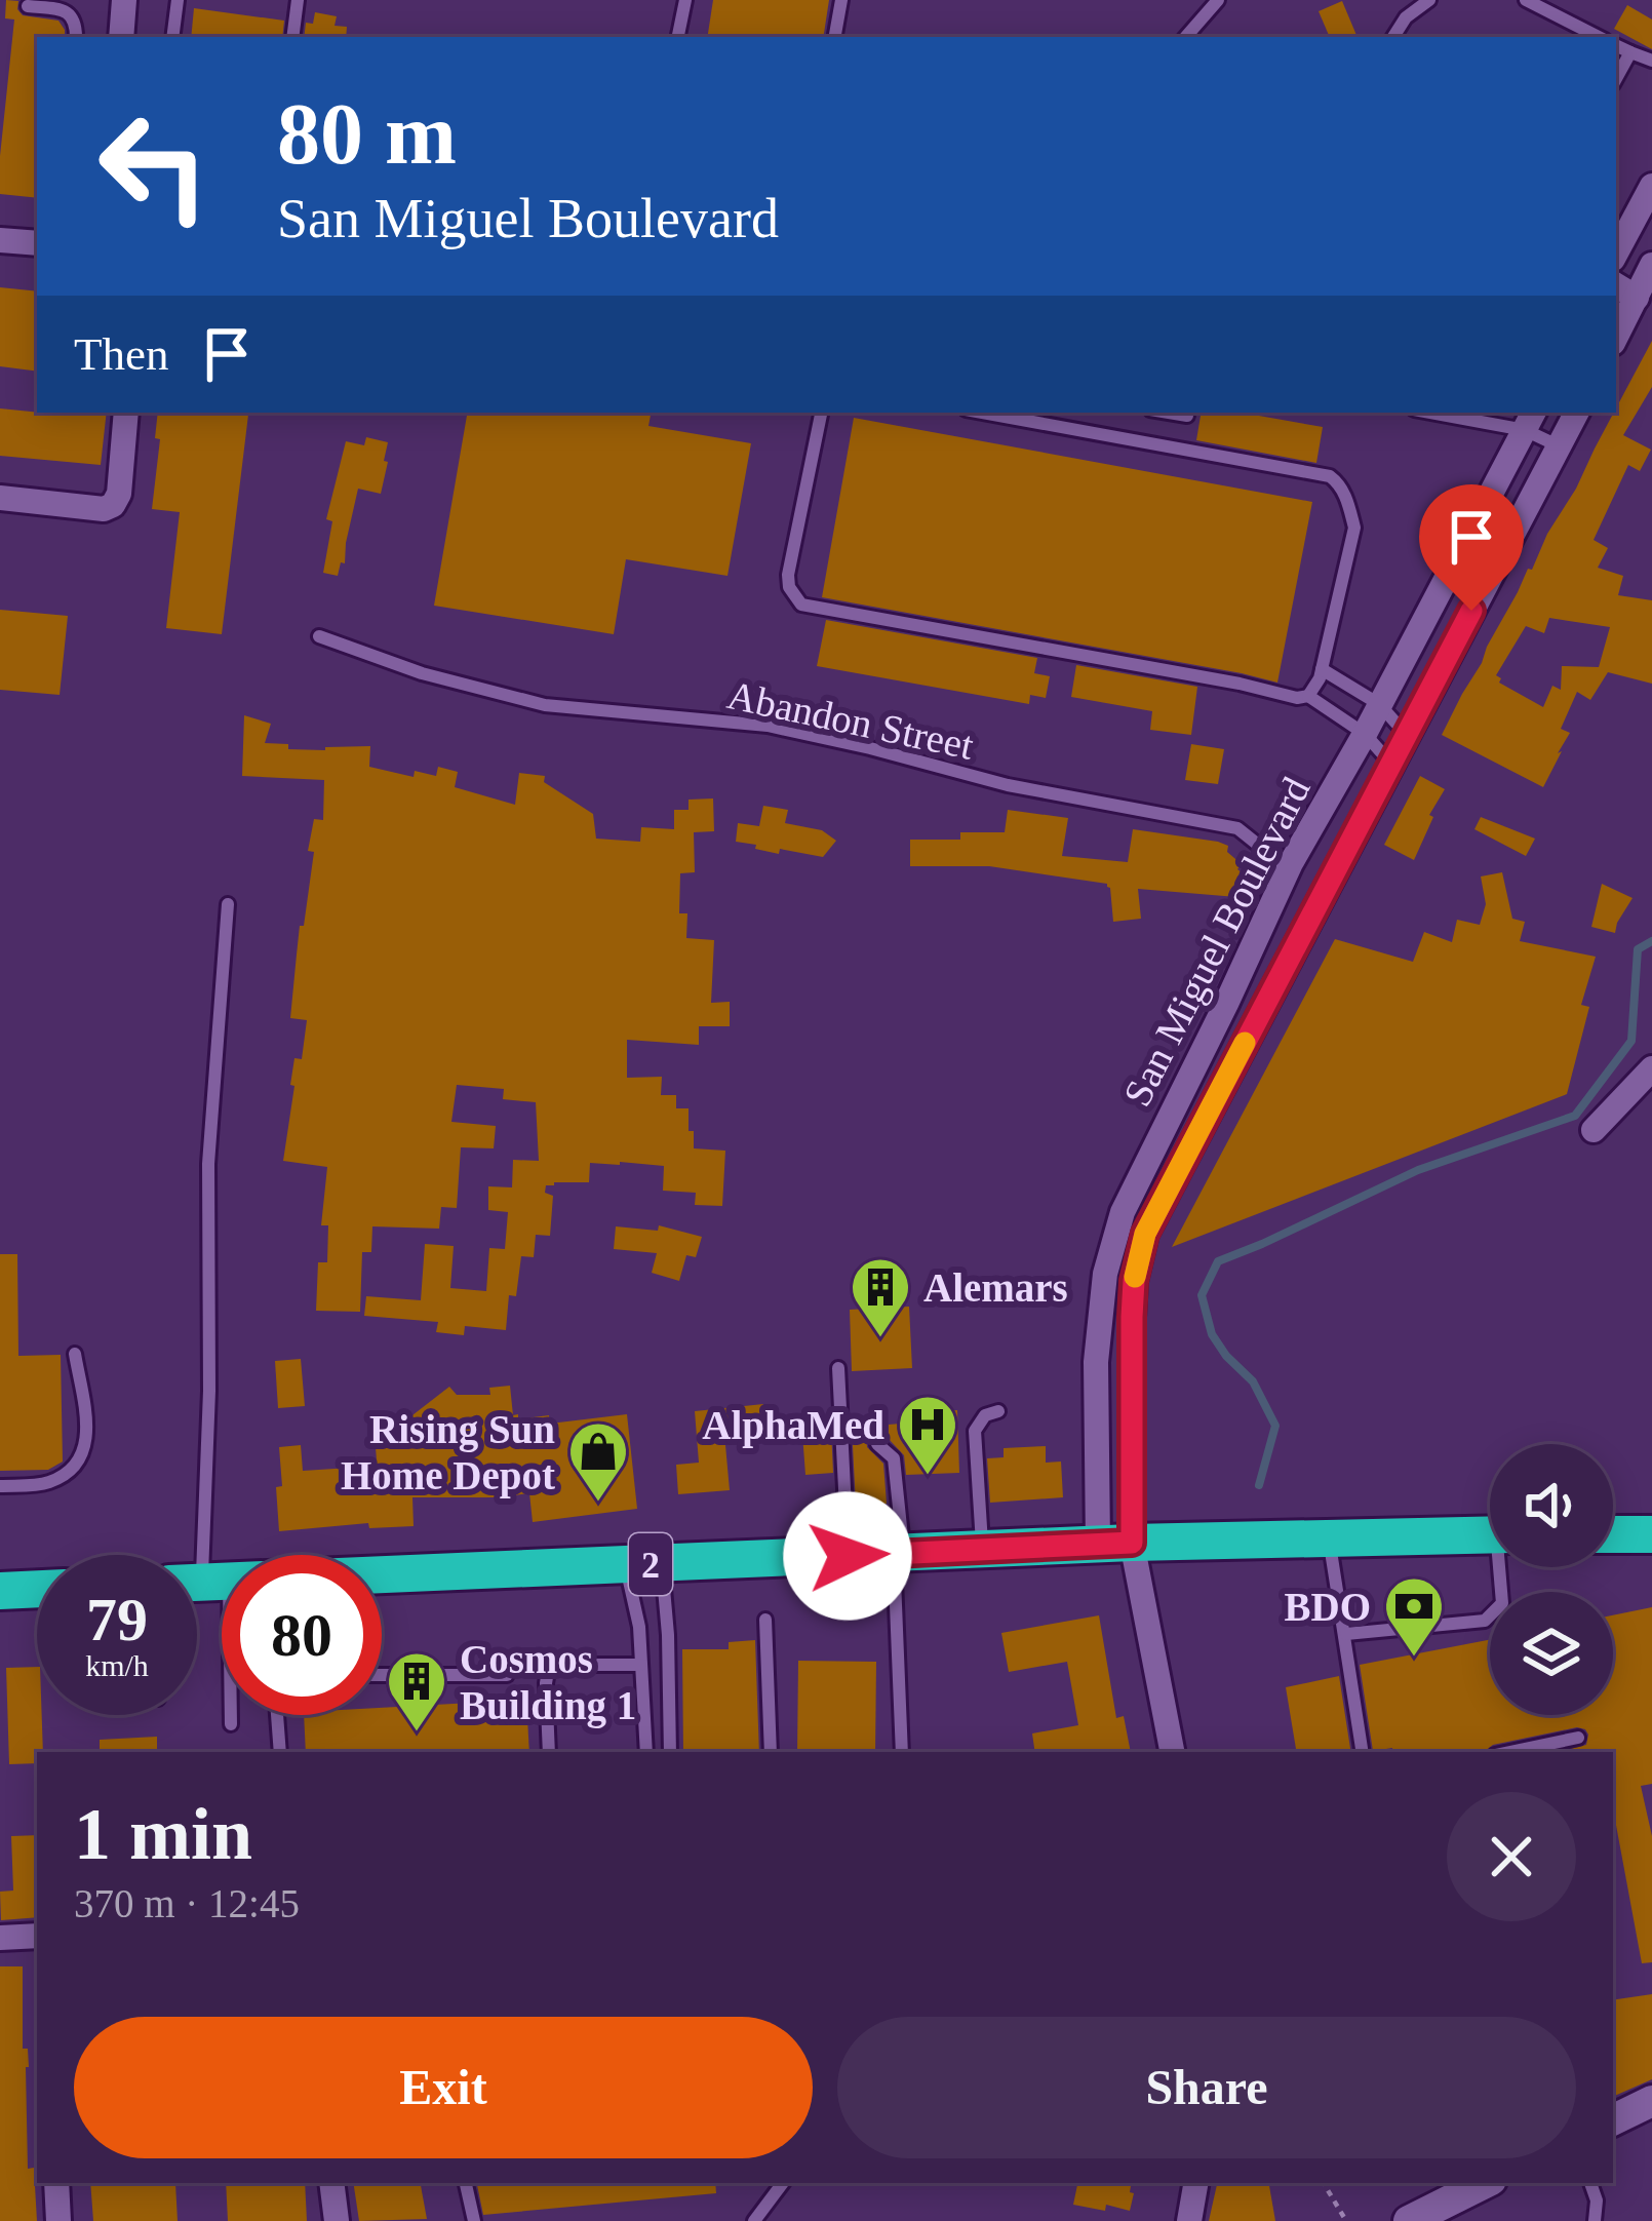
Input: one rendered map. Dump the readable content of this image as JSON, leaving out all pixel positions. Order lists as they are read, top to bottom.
{
  "streets": {
    "highway": ["2"],
    "street": ["San Miguel Boulevard"],
    "lane": ["Abandon Street"]
  },
  "crossings": [
    ["Abandon Street", "San Miguel Boulevard"],
    ["San Miguel Boulevard", "2"]
  ],
  "places": {
    "building": ["Alemars", "Cosmos Building 1"],
    "hospital": ["AlphaMed"],
    "shop": ["Rising Sun Home Depot"],
    "bank": ["BDO"]
  },
  "page": {
    "turn": ["80 m", "San Miguel Boulevard"],
    "then": "Then",
    "speed": "79 km/h",
    "limit": "80",
    "heading": ["1 min", "370 m · 12:45"],
    "buttons": ["Exit", "Share"]
  }
}
